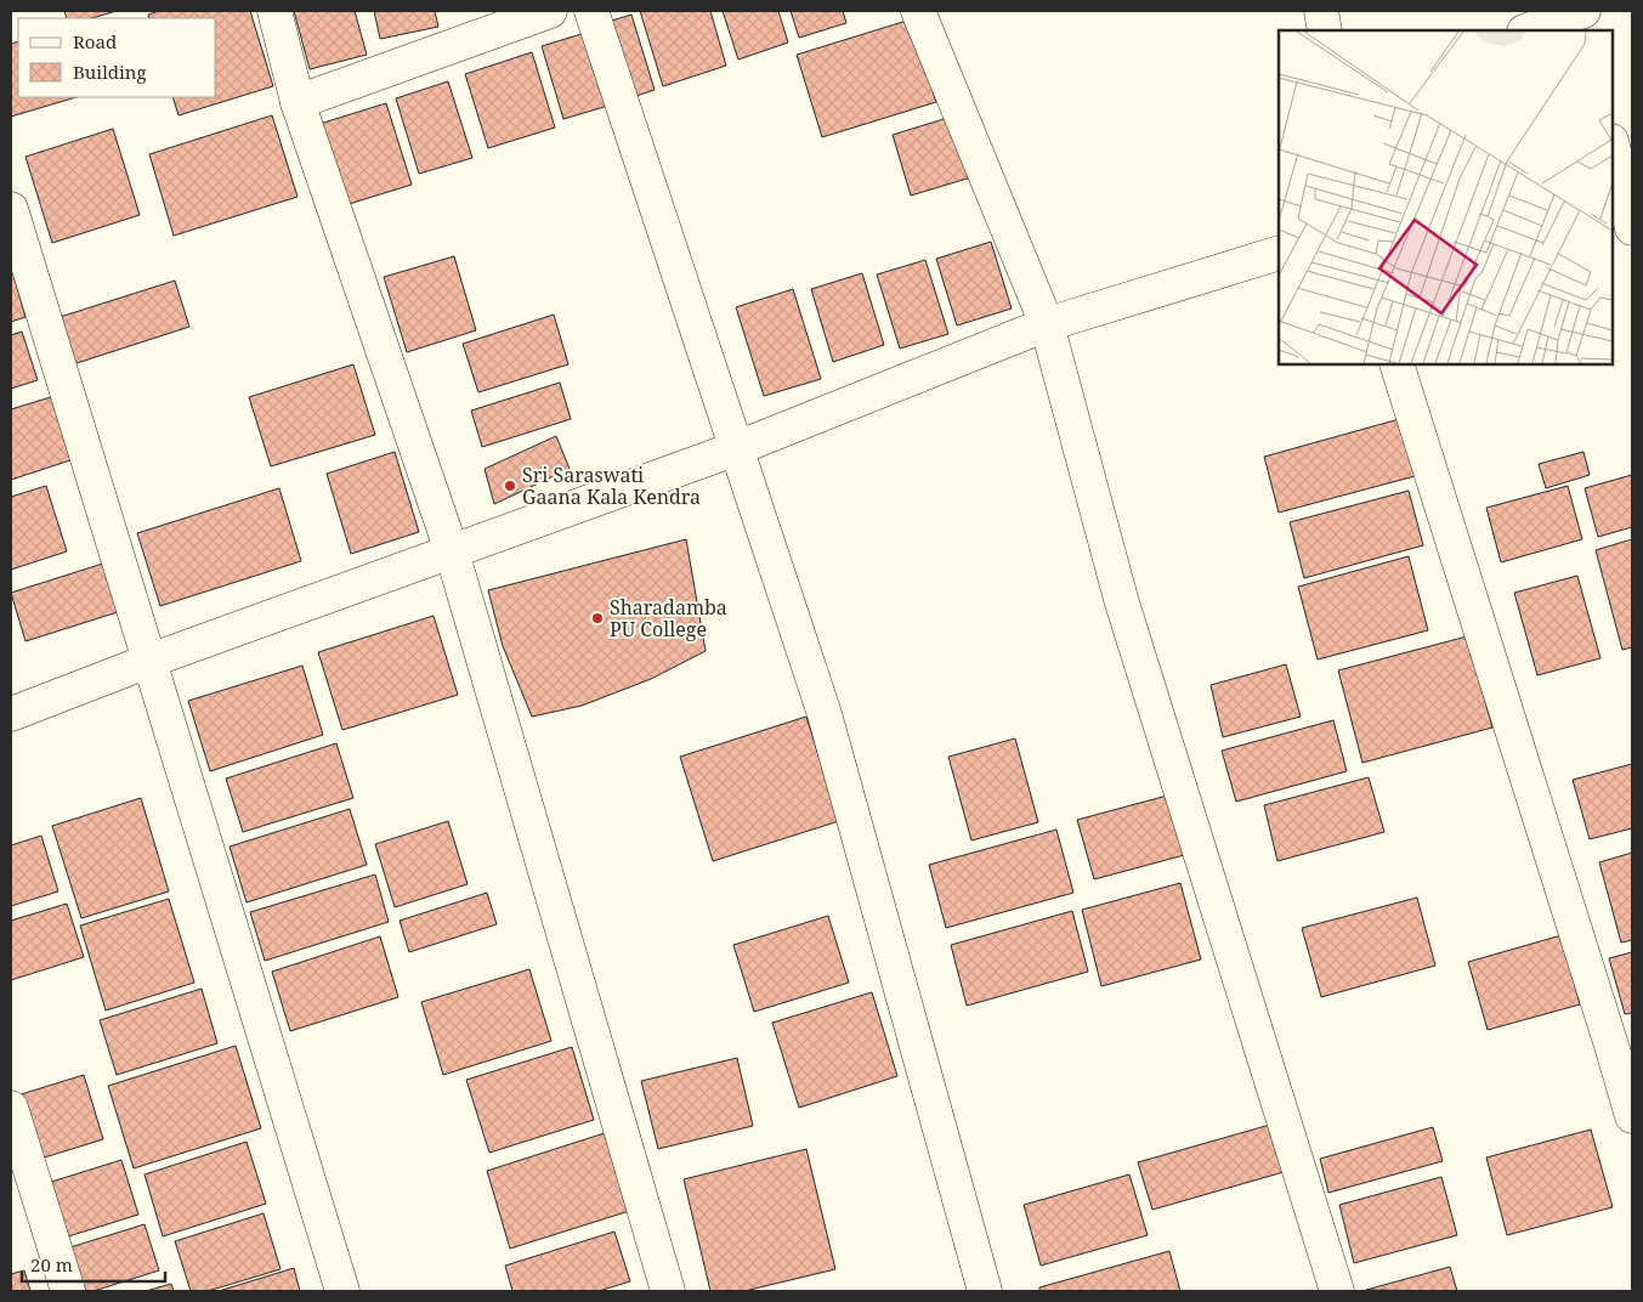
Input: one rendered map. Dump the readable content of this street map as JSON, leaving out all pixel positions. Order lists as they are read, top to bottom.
{
  "places": ["Sri Saraswati Gaana Kala Kendra", "Sharadamba PU College"],
  "legend": ["Road", "Building"],
  "scale_bar": "20 m"
}
